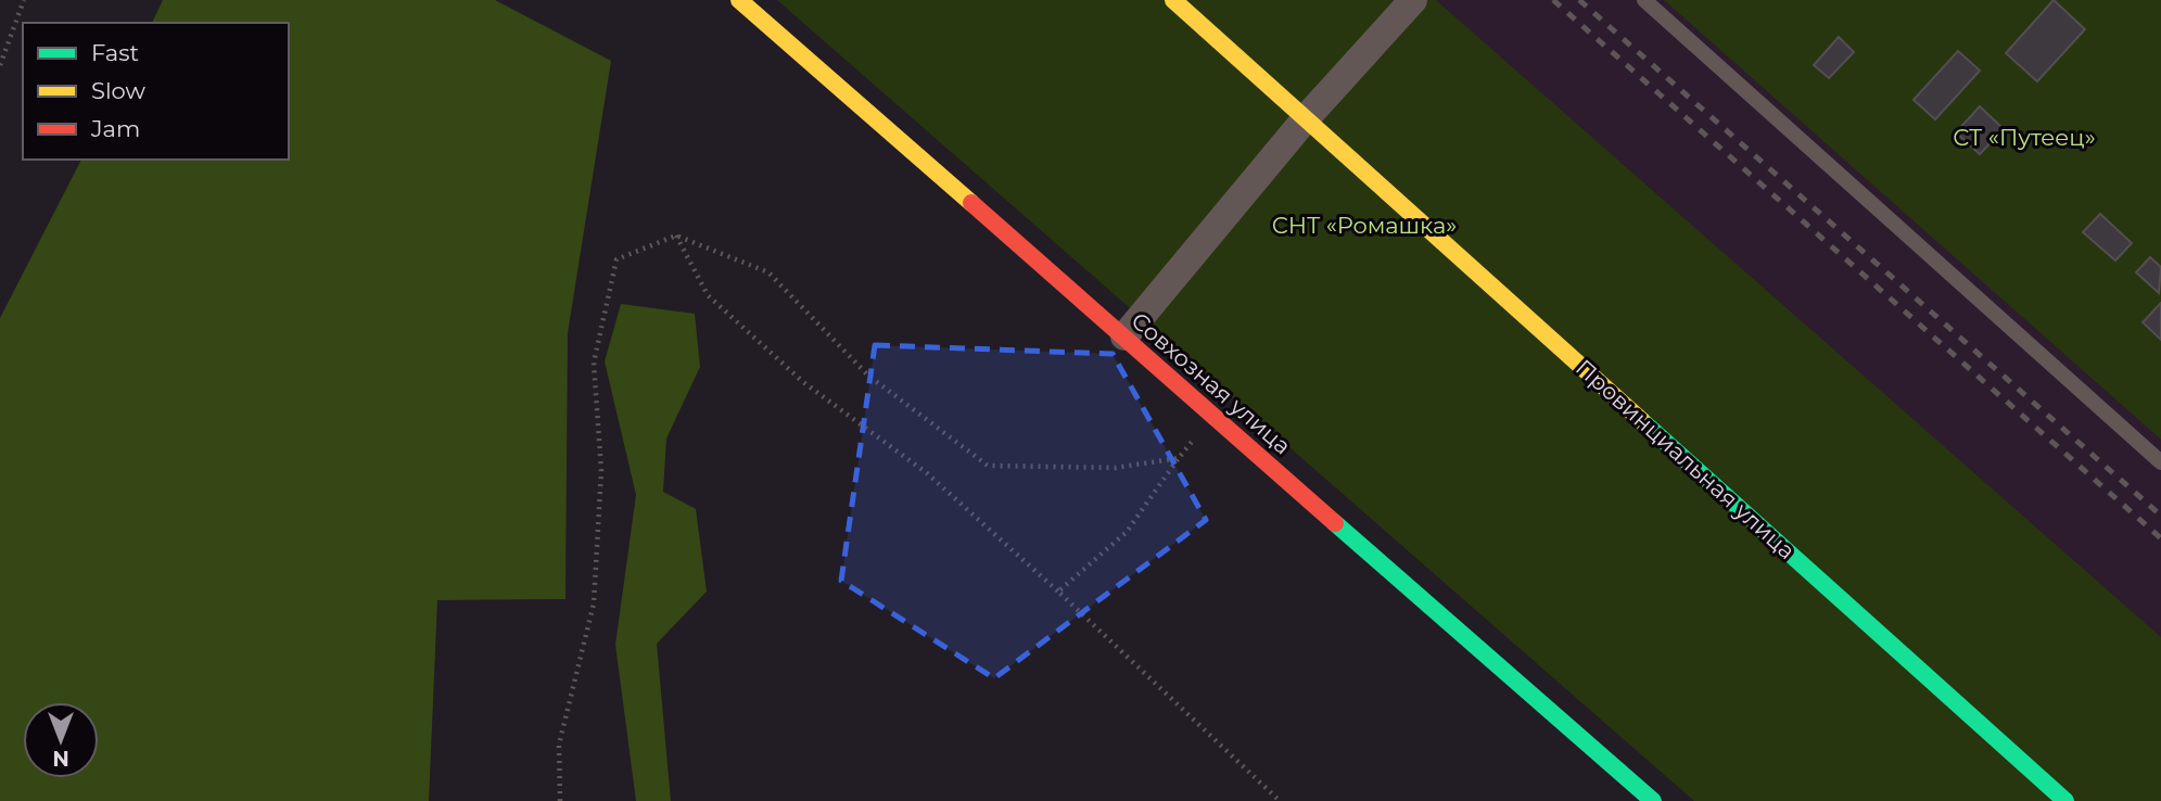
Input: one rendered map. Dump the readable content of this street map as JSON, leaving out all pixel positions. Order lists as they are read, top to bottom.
{
  "streets": {
    "street": ["Совхозная улица", "Провинциальная улица"]
  },
  "parks": ["СТ «Путеец»", "СНТ «Ромашка»"],
  "legend": ["Fast", "Slow", "Jam"],
  "north": "bottom"
}
